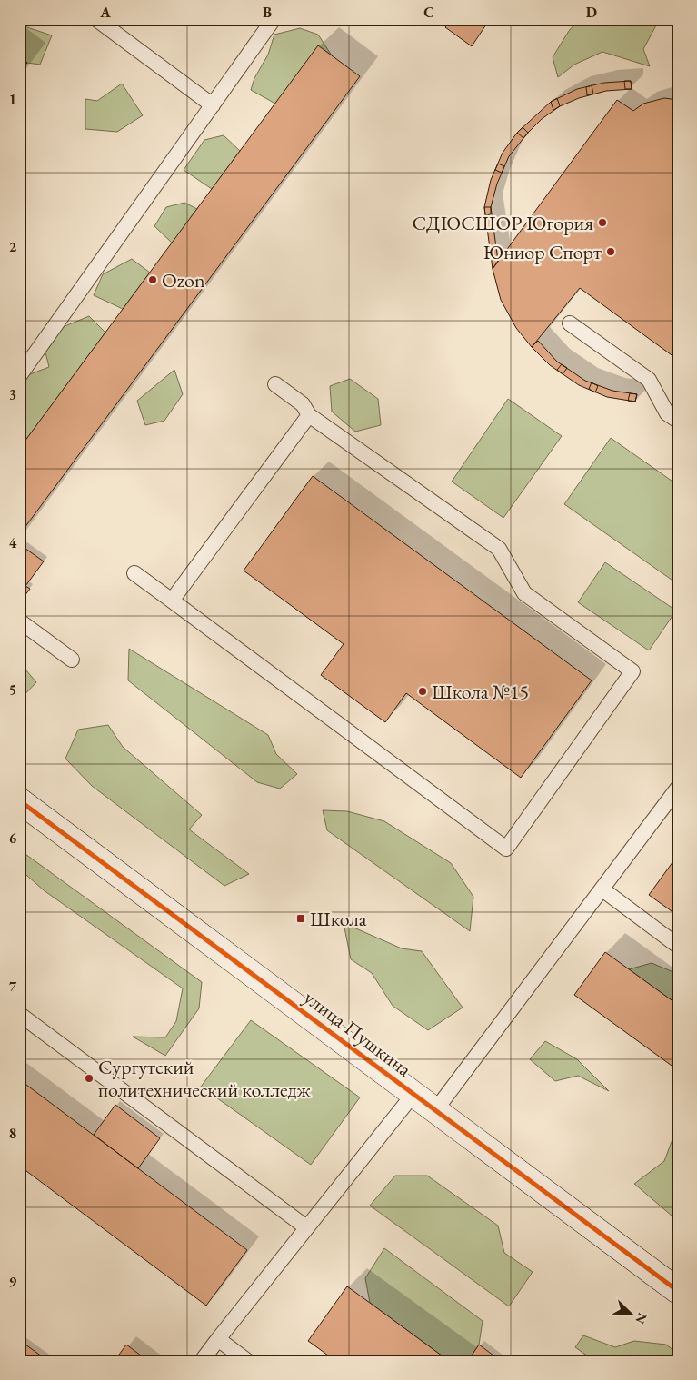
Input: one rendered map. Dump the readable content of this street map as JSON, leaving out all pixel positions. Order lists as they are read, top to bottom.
{
  "streets": {
    "street": ["улица Пушкина"]
  },
  "places": {
    "other": [
      "СДЮСШОР Югория",
      "Юниор Спорт",
      "Ozon",
      "Школа №15",
      "Сургутский политехнический колледж"
    ],
    "transit": ["Школа"]
  },
  "north": "bottom right",
  "grid": {
    "columns": [
      "A",
      "B",
      "C",
      "D"
    ],
    "rows": [
      "1",
      "2",
      "3",
      "4",
      "5",
      "6",
      "7",
      "8",
      "9"
    ]
  }
}
